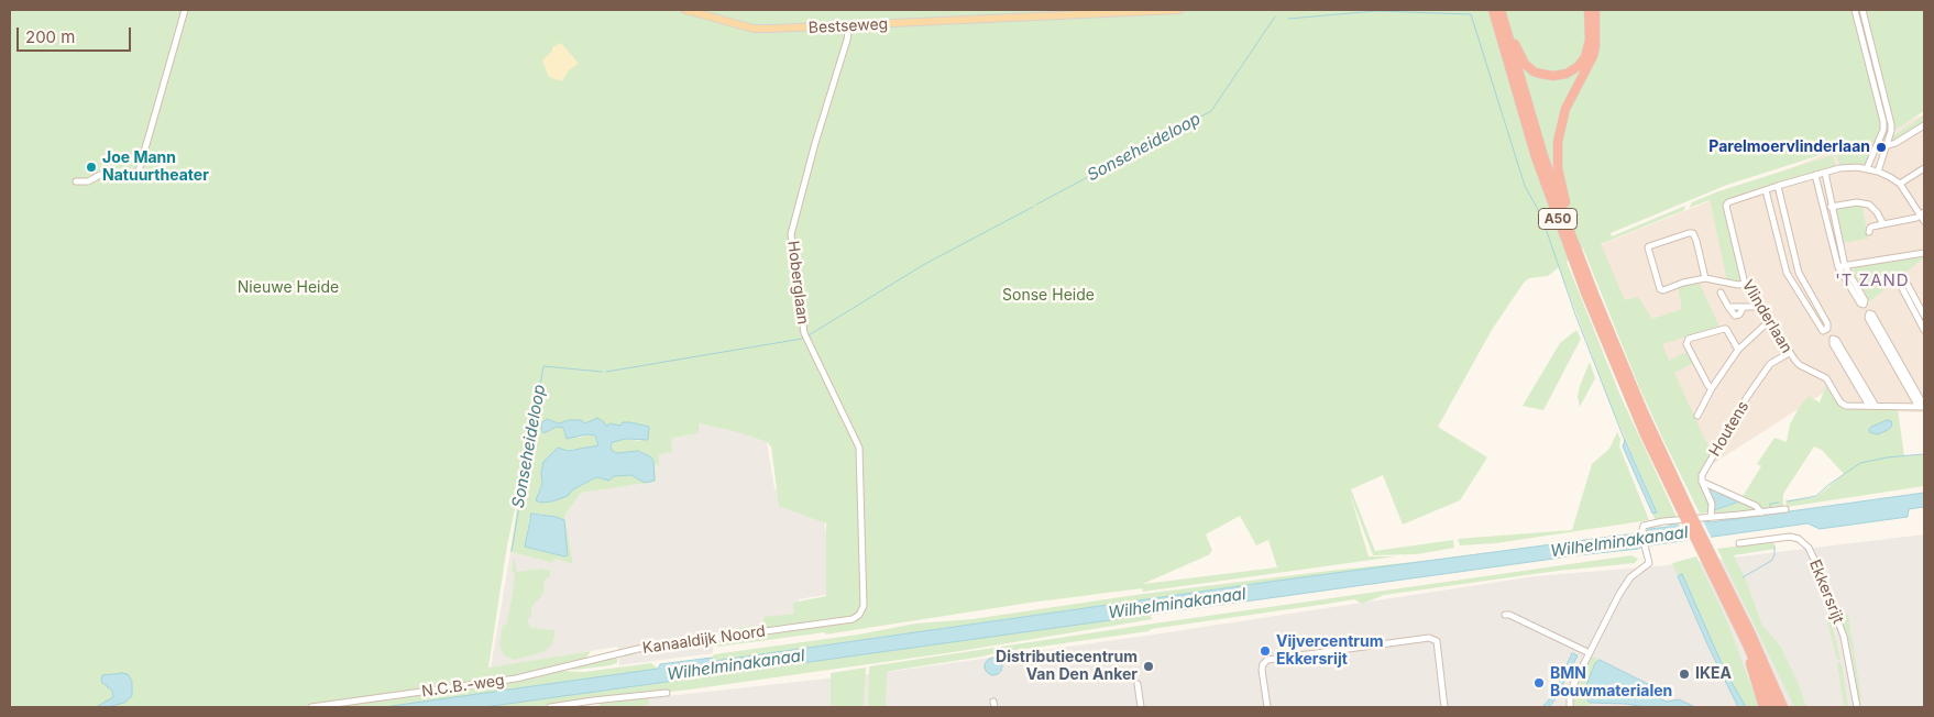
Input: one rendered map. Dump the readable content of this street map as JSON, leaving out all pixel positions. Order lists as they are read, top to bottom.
{
  "streets": {
    "highway": ["A50"],
    "main road": ["Bestseweg"],
    "street": [
      "Hoberglaan",
      "Vlinderlaan",
      "Houtens",
      "Ekkersrijt",
      "Kanaaldijk Noord",
      "N.C.B.-weg"
    ]
  },
  "crossings": [
    ["Bestseweg", "Hoberglaan"],
    ["Hoberglaan", "Kanaaldijk Noord"],
    ["Vlinderlaan", "Houtens"],
    ["Kanaaldijk Noord", "N.C.B.-weg"]
  ],
  "districts": ["'T ZAND"],
  "water": ["Sonseheideloop", "Wilhelminakanaal"],
  "parks": ["Nieuwe Heide", "Sonse Heide"],
  "places": [
    "Parelmoervlinderlaan",
    "Joe Mann Natuurtheater",
    "Vijvercentrum Ekkersrijt",
    "Distributiecentrum Van Den Anker",
    "IKEA",
    "BMN Bouwmaterialen"
  ],
  "scale_bar": "200 m"
}
